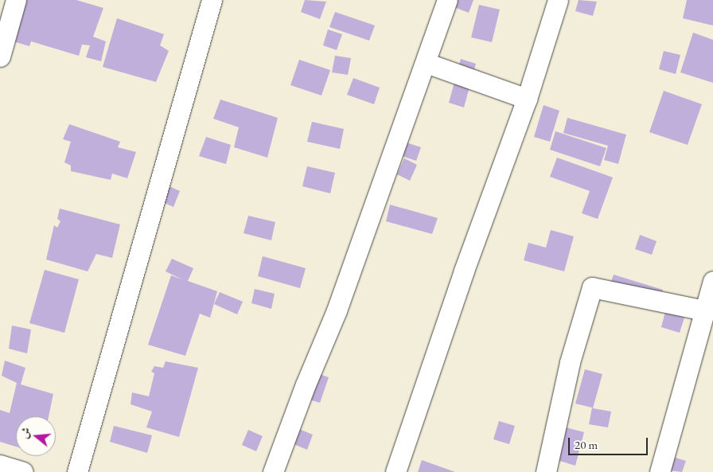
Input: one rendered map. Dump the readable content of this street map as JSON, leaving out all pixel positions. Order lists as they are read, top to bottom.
{
  "scale_bar": "20 m",
  "north": "left"
}
